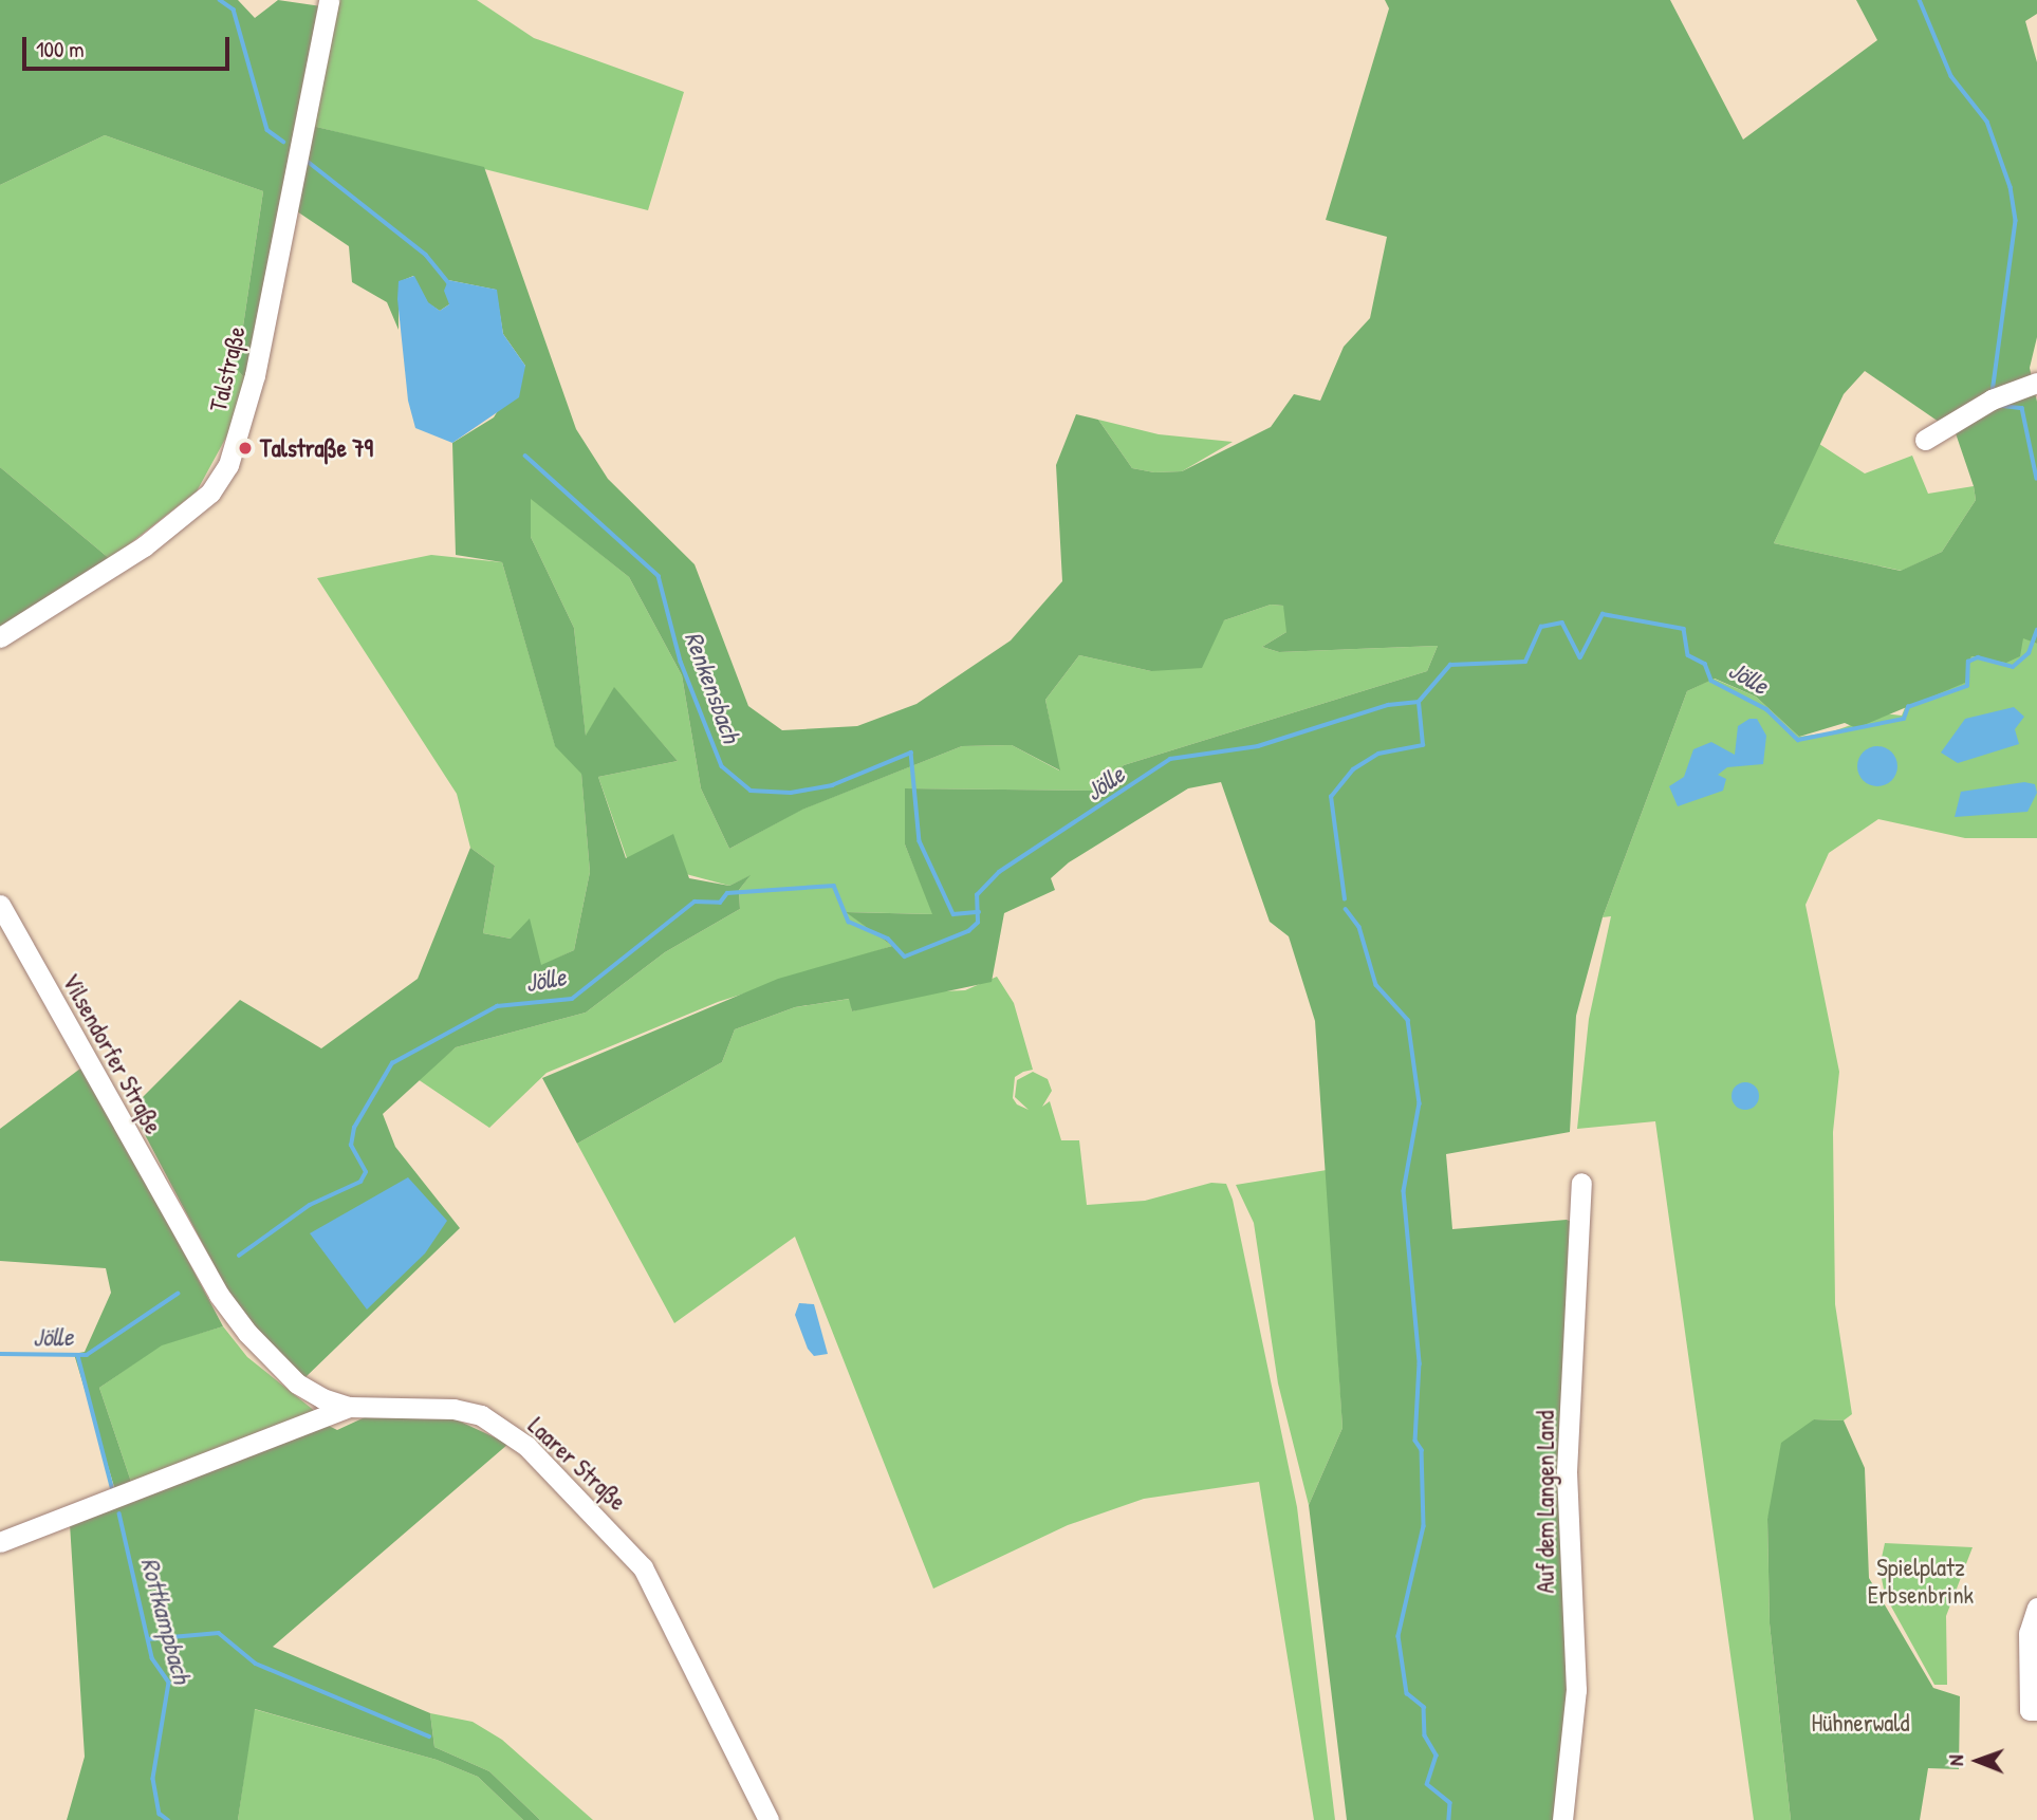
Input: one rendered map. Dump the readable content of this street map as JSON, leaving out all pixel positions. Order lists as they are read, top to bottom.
{
  "streets": {
    "street": [
      "Talstraße",
      "Vilsendorfer Straße",
      "Laarer Straße",
      "Auf dem Langen Land"
    ]
  },
  "crossings": [
    ["Vilsendorfer Straße", "Laarer Straße"]
  ],
  "water": ["Jölle", "Renkensbach", "Rottkampbach"],
  "parks": ["Spielplatz Erbsenbrink", "Hühnerwald"],
  "places": ["Talstraße 79"],
  "scale_bar": "100 m",
  "north": "left"
}
